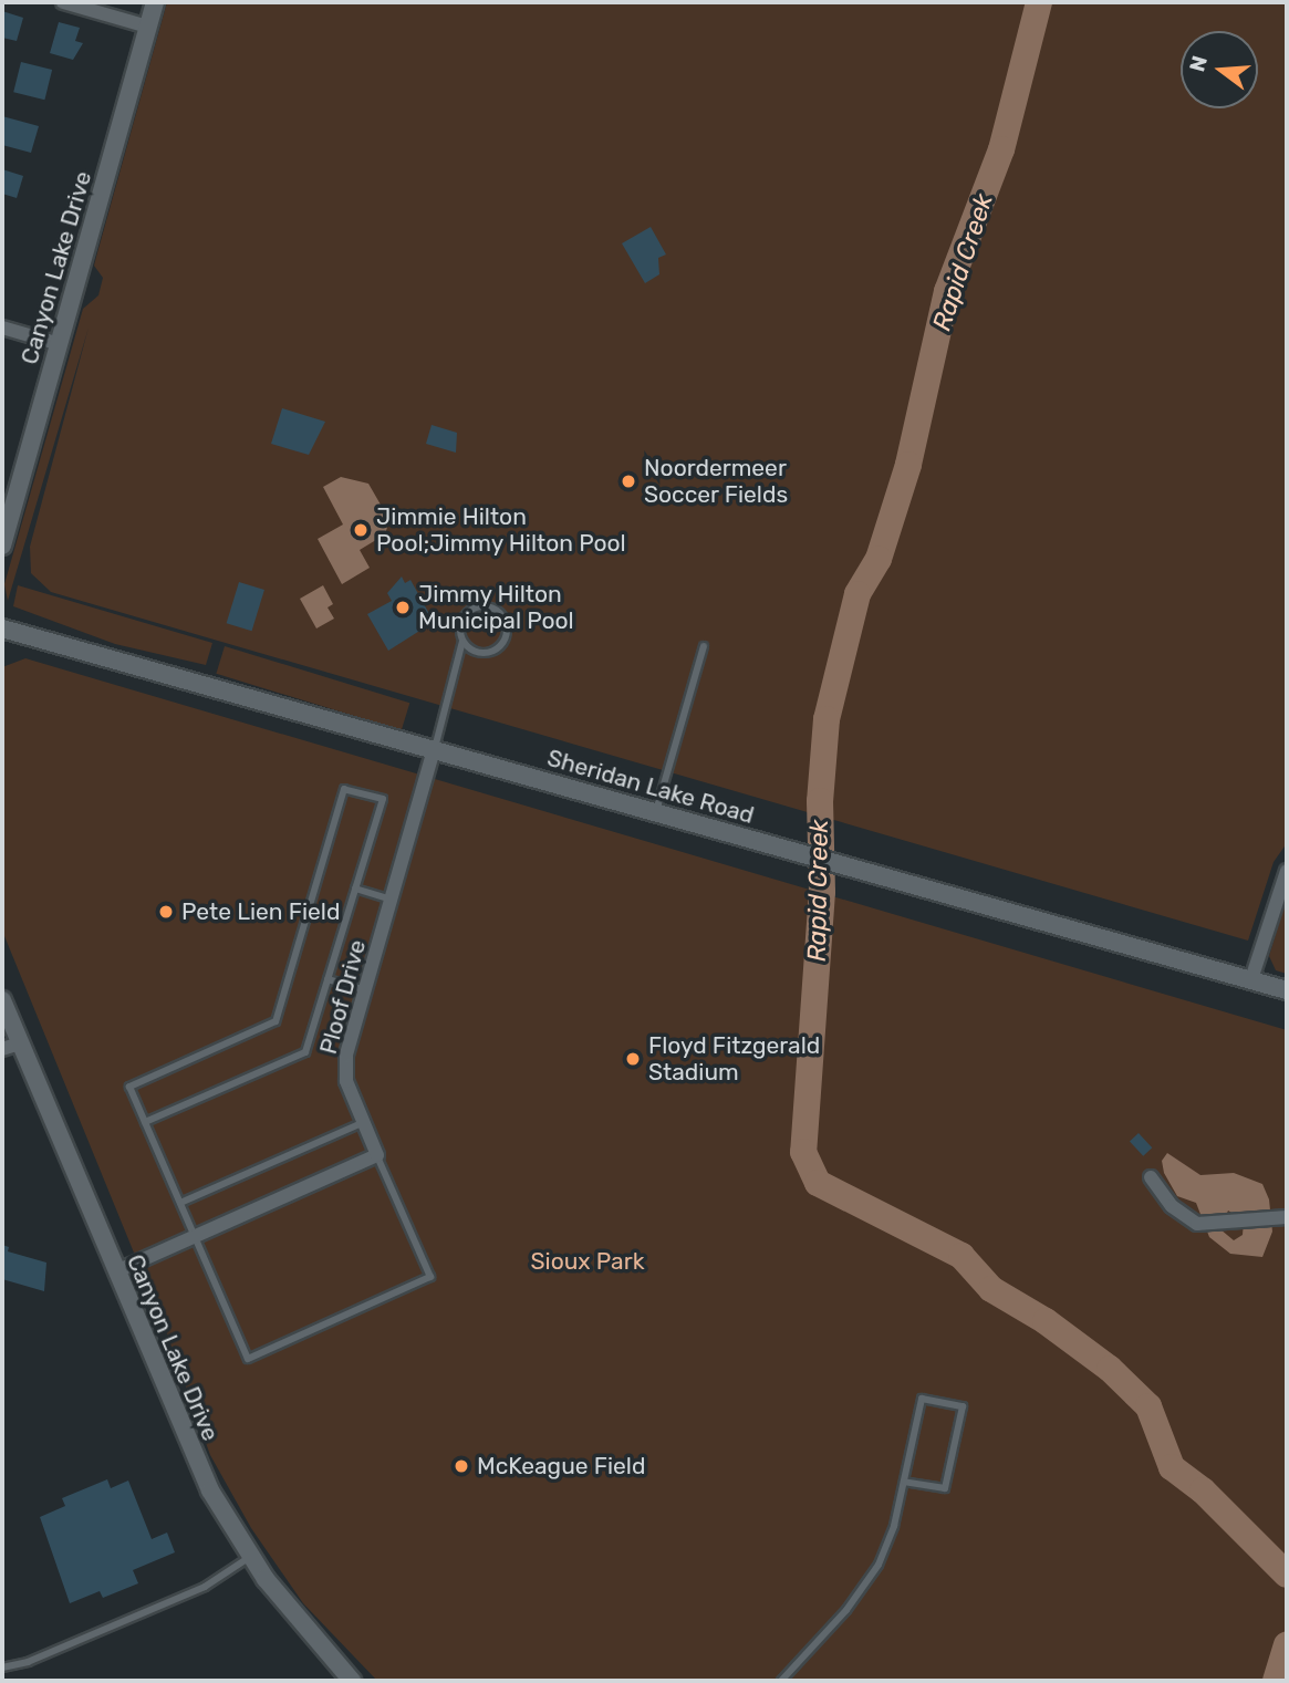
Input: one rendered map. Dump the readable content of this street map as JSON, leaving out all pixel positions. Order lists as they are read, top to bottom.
{
  "streets": {
    "street": ["Canyon Lake Drive", "Sheridan Lake Road", "Ploof Drive"]
  },
  "crossings": [
    ["Sheridan Lake Road", "Ploof Drive"]
  ],
  "water": ["Rapid Creek"],
  "parks": ["Sioux Park"],
  "places": [
    "Noordermeer Soccer Fields",
    "Jimmie Hilton Pool;Jimmy Hilton Pool",
    "Jimmy Hilton Municipal Pool",
    "Pete Lien Field",
    "Floyd Fitzgerald Stadium",
    "McKeague Field"
  ],
  "north": "left"
}
